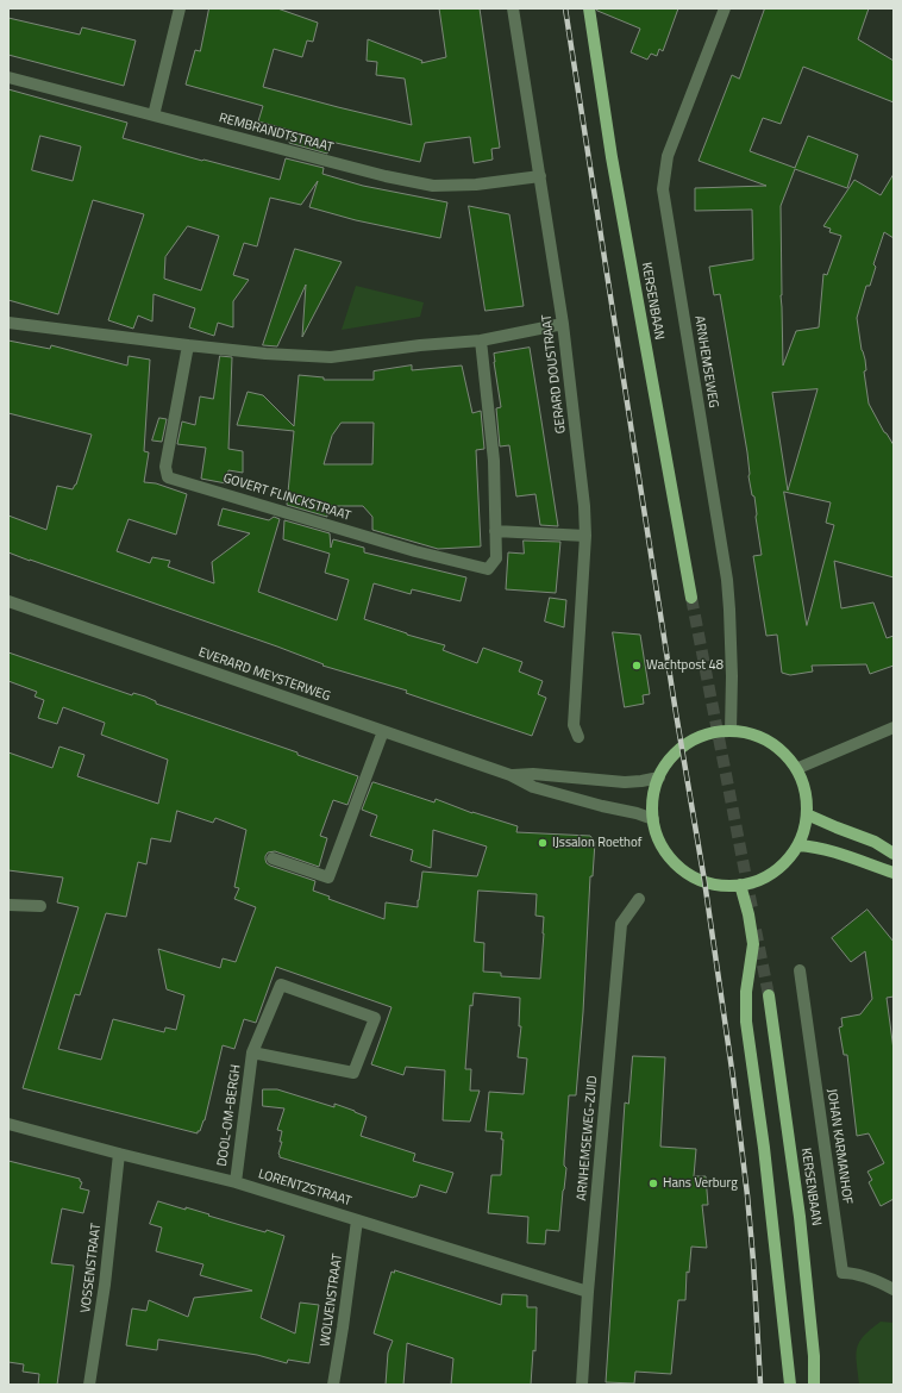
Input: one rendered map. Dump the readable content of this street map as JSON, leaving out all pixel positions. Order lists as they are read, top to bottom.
{
  "streets": {
    "main road": ["KERSENBAAN"],
    "street": [
      "REMBRANDTSTRAAT",
      "ARNHEMSEWEG",
      "GERARD DOUSTRAAT",
      "GOVERT FLINCKSTRAAT",
      "EVERARD MEYSTERWEG",
      "DOOL-OM-BERGH",
      "ARNHEMSEWEG-ZUID",
      "JOHAN KARMANHOF",
      "LORENTZSTRAAT",
      "VOSSENSTRAAT",
      "WOLVENSTRAAT"
    ]
  },
  "crossings": [
    ["REMBRANDTSTRAAT", "GERARD DOUSTRAAT"],
    ["ARNHEMSEWEG", "EVERARD MEYSTERWEG"],
    ["DOOL-OM-BERGH", "LORENTZSTRAAT"],
    ["ARNHEMSEWEG-ZUID", "LORENTZSTRAAT"],
    ["LORENTZSTRAAT", "VOSSENSTRAAT"],
    ["LORENTZSTRAAT", "WOLVENSTRAAT"]
  ],
  "places": ["Wachtpost 48", "IJssalon Roethof", "Hans Verburg"]
}
